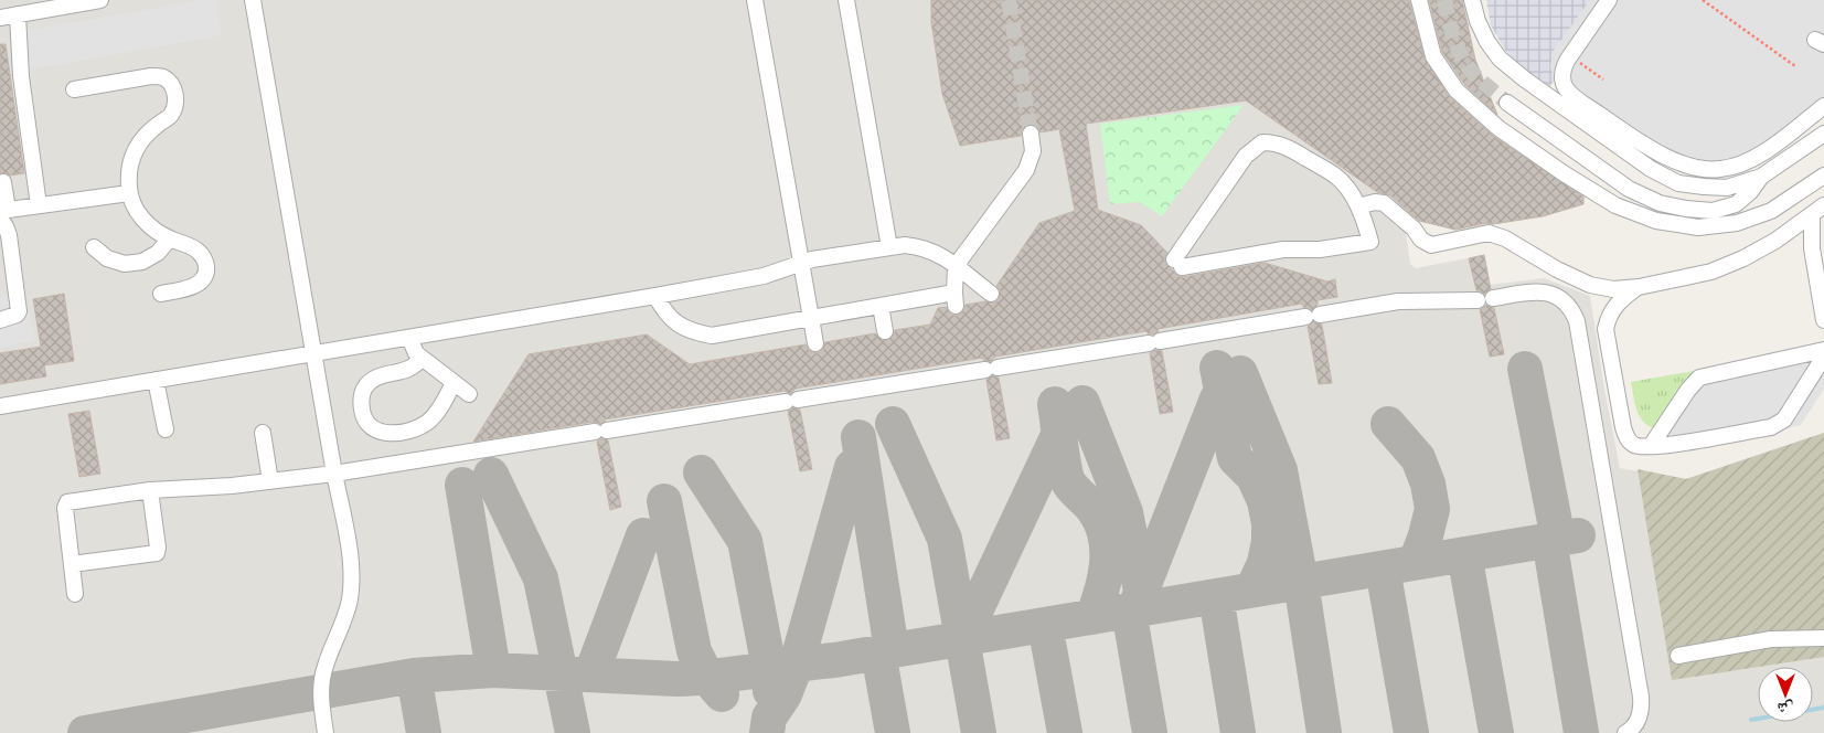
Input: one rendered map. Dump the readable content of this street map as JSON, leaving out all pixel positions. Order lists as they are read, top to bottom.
{
  "north": "bottom"
}
